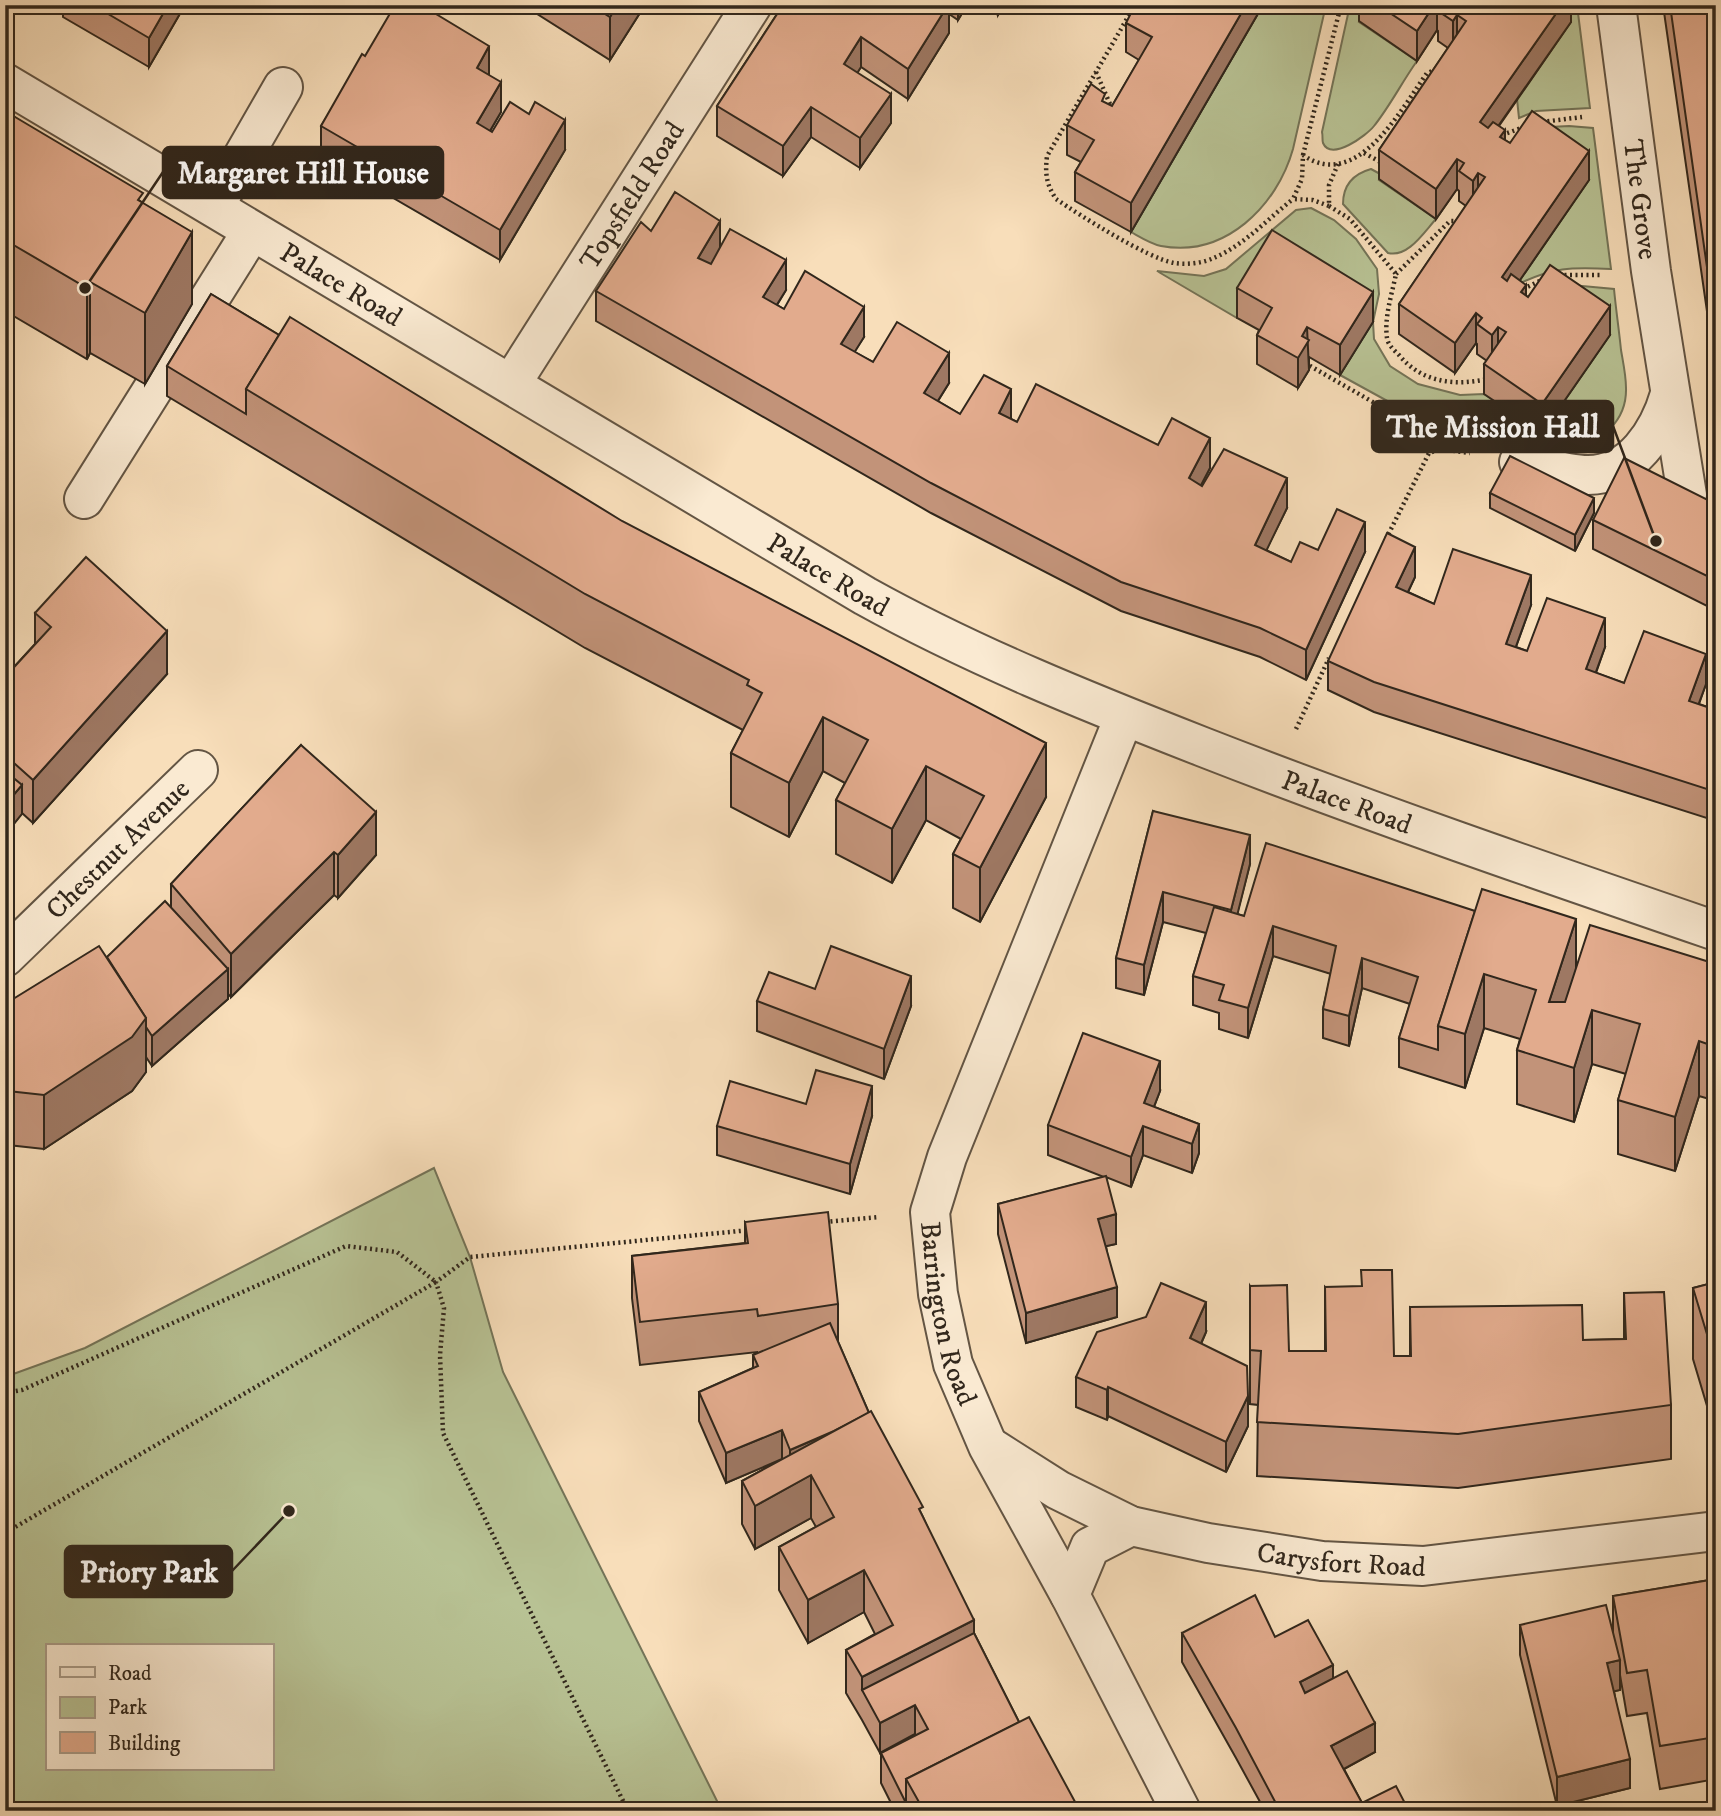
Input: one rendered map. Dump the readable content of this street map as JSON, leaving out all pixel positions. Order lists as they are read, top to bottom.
{
  "streets": {
    "street": [
      "Topsfield Road",
      "The Grove",
      "Palace Road",
      "Chestnut Avenue",
      "Barrington Road",
      "Carysfort Road"
    ]
  },
  "crossings": [
    ["Topsfield Road", "Palace Road"],
    ["Palace Road", "Barrington Road"],
    ["Barrington Road", "Carysfort Road"]
  ],
  "places": ["Margaret Hill House", "The Mission Hall", "Priory Park"],
  "legend": ["Road", "Park", "Building"]
}
